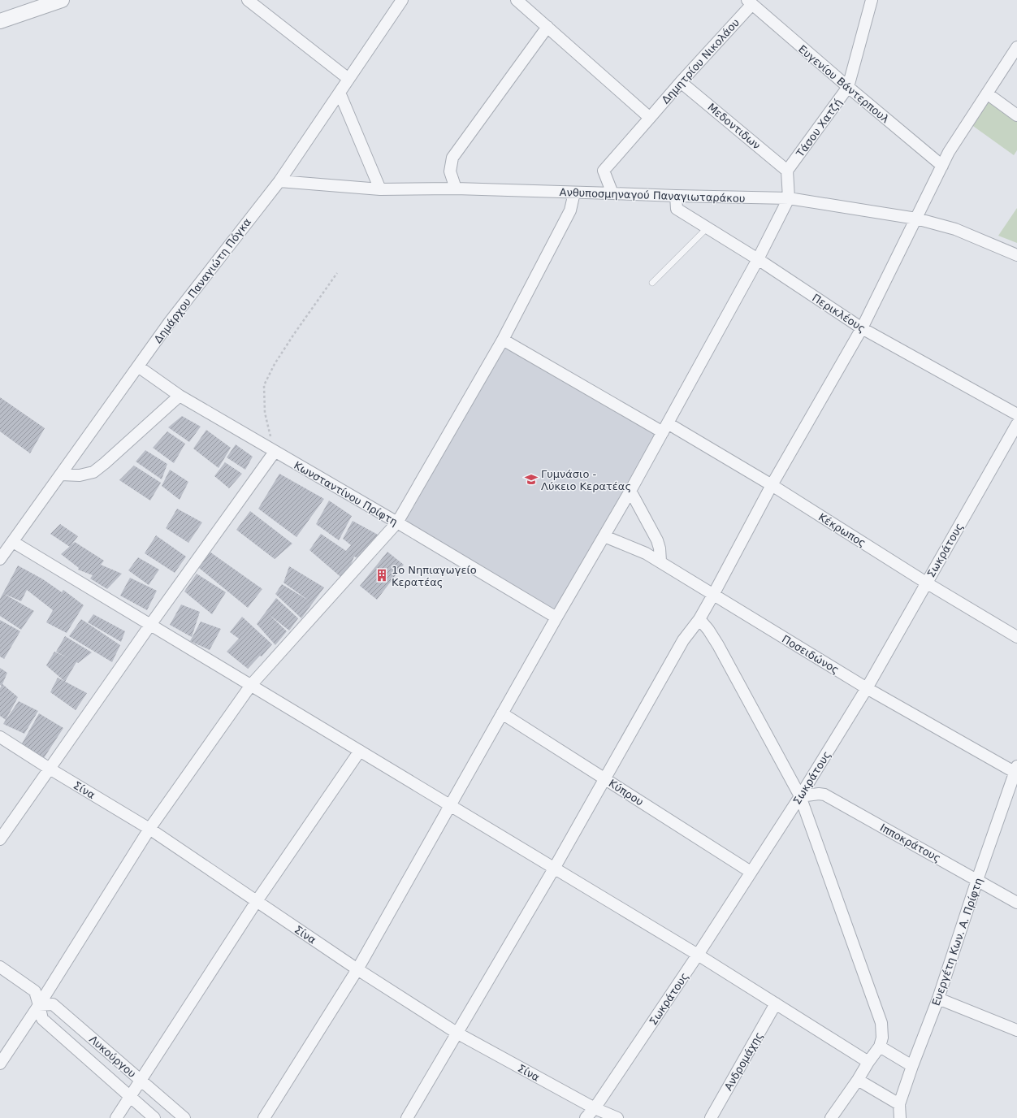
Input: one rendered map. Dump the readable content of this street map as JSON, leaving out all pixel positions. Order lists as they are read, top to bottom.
{
  "streets": {
    "street": [
      "Δημητρίου Νικολάου",
      "Ευγενίου Βάντερπουλ",
      "Μεδοντιδων",
      "Τάσου Χατζή",
      "Ανθυποσμηναγού Παναγιωταράκου",
      "Δημάρχου Παναγιώτη Πόγκα",
      "Περικλέους",
      "Κωνσταντίνου Πρίφτη",
      "Κέκρωπος",
      "Σωκράτους",
      "Ποσειδώνος",
      "Σίνα",
      "Κύπρου",
      "Ιπποκράτους",
      "Ευεργέτη Κων. Α. Πρίφτη",
      "Λυκούργου",
      "Ανδρομάχης"
    ]
  },
  "crossings": [
    ["Δημητρίου Νικολάου", "Ευγενίου Βάντερπουλ"],
    ["Δημητρίου Νικολάου", "Μεδοντιδων"],
    ["Δημητρίου Νικολάου", "Ανθυποσμηναγού Παναγιωταράκου"],
    ["Ευγενίου Βάντερπουλ", "Τάσου Χατζή"],
    ["Μεδοντιδων", "Τάσου Χατζή"],
    ["Ανθυποσμηναγού Παναγιωταράκου", "Δημάρχου Παναγιώτη Πόγκα"],
    ["Ανθυποσμηναγού Παναγιωταράκου", "Περικλέους"],
    ["Δημάρχου Παναγιώτη Πόγκα", "Κωνσταντίνου Πρίφτη"],
    ["Κέκρωπος", "Σωκράτους"],
    ["Σωκράτους", "Ποσειδώνος"],
    ["Σωκράτους", "Σίνα"],
    ["Σωκράτους", "Κύπρου"],
    ["Σωκράτους", "Ιπποκράτους"],
    ["Ποσειδώνος", "Ευεργέτη Κων. Α. Πρίφτη"],
    ["Ιπποκράτους", "Ευεργέτη Κων. Α. Πρίφτη"]
  ],
  "places": {
    "school or university": ["Γυμνάσιο - Λύκειο Κερατέας"],
    "building": ["1ο Νηπιαγωγείο Κερατέας"]
  }
}
